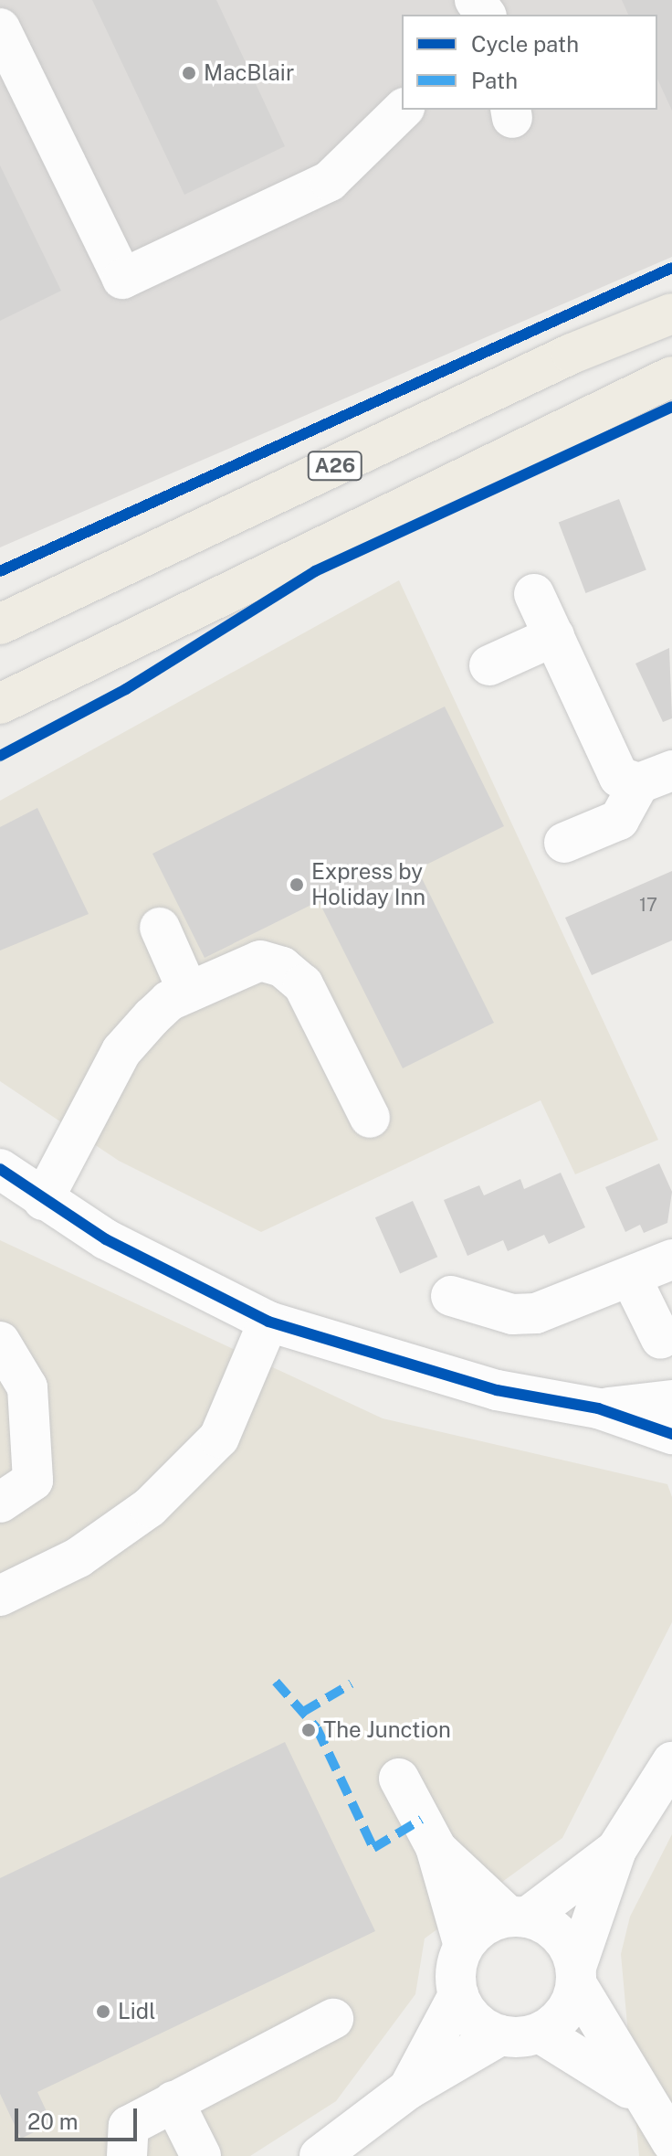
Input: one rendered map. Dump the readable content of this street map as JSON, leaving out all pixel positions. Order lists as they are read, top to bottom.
{
  "streets": {
    "highway": ["A26"]
  },
  "places": [
    "MacBlair",
    "Express by Holiday Inn",
    "The Junction",
    "Lidl"
  ],
  "house_numbers": ["17"],
  "legend": ["Cycle path", "Path"],
  "scale_bar": "20 m"
}
